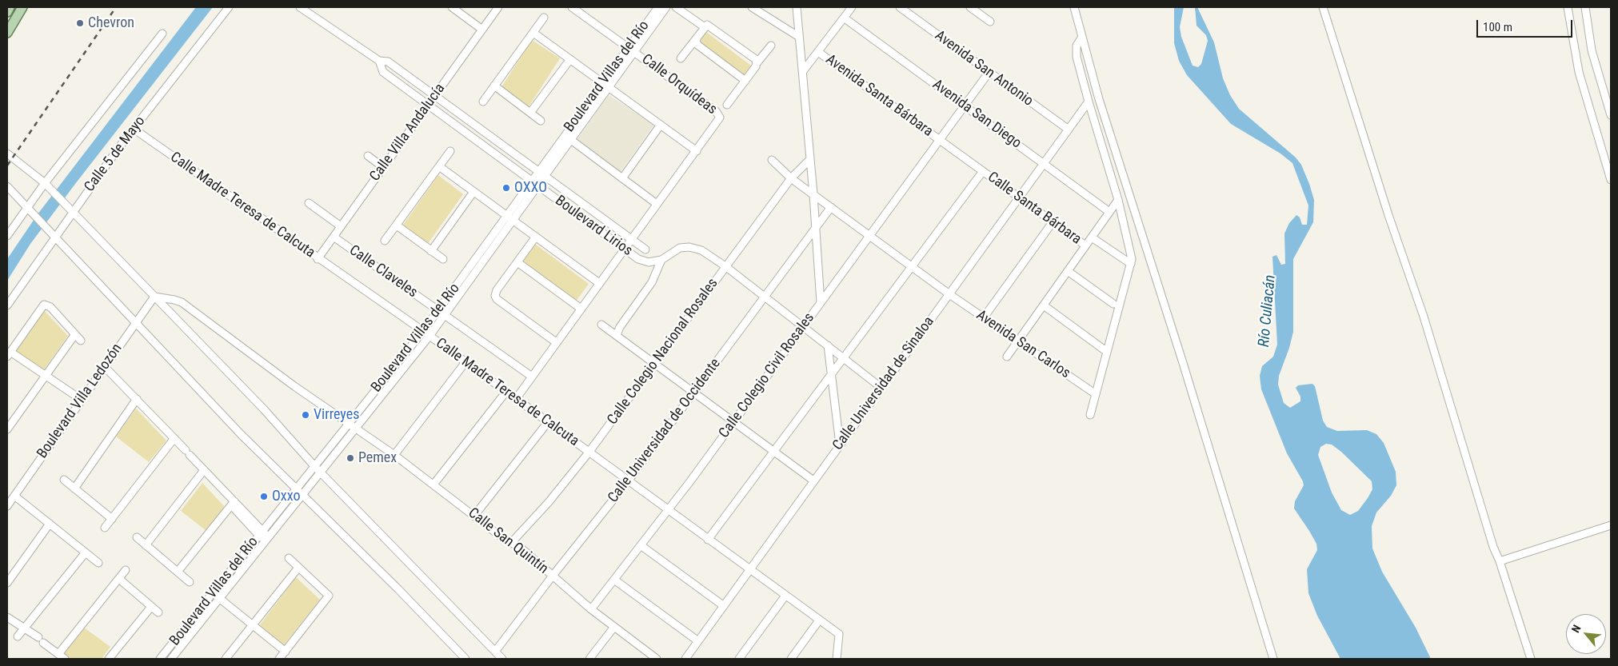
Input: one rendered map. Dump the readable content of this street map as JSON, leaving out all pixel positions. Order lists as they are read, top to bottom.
{
  "streets": {
    "street": [
      "Avenida San Antonio",
      "Boulevard Villas del Río",
      "Calle Orquídeas",
      "Avenida Santa Bárbara",
      "Avenida San Diego",
      "Calle Villa Andalucía",
      "Calle 5 de Mayo",
      "Calle Madre Teresa de Calcuta",
      "Calle Santa Bárbara",
      "Boulevard Lirios",
      "Calle Claveles",
      "Avenida San Carlos",
      "Calle Colegio Nacional Rosales",
      "Calle Colegio Civil Rosales",
      "Calle Universidad de Sinaloa",
      "Boulevard Villa Ledozón",
      "Calle Universidad de Occidente",
      "Calle San Quintín"
    ]
  },
  "crossings": [
    ["Avenida San Antonio", "Calle Colegio Civil Rosales"],
    ["Avenida San Antonio", "Calle Universidad de Sinaloa"],
    ["Boulevard Villas del Río", "Calle Orquídeas"],
    ["Boulevard Villas del Río", "Calle Madre Teresa de Calcuta"],
    ["Boulevard Villas del Río", "Boulevard Lirios"],
    ["Boulevard Villas del Río", "Calle Claveles"],
    ["Boulevard Villas del Río", "Calle San Quintín"],
    ["Avenida Santa Bárbara", "Calle Santa Bárbara"],
    ["Avenida Santa Bárbara", "Calle Colegio Civil Rosales"],
    ["Avenida San Diego", "Calle Santa Bárbara"],
    ["Avenida San Diego", "Calle Colegio Civil Rosales"],
    ["Avenida San Diego", "Calle Universidad de Sinaloa"],
    ["Calle Villa Andalucía", "Calle Madre Teresa de Calcuta"],
    ["Calle Villa Andalucía", "Boulevard Lirios"],
    ["Calle Villa Andalucía", "Calle Claveles"],
    ["Calle 5 de Mayo", "Calle Madre Teresa de Calcuta"],
    ["Calle Madre Teresa de Calcuta", "Calle Colegio Nacional Rosales"],
    ["Calle Madre Teresa de Calcuta", "Calle Colegio Civil Rosales"],
    ["Calle Madre Teresa de Calcuta", "Calle Universidad de Sinaloa"],
    ["Calle Madre Teresa de Calcuta", "Calle Universidad de Occidente"],
    ["Calle Santa Bárbara", "Avenida San Carlos"],
    ["Calle Santa Bárbara", "Calle Universidad de Sinaloa"],
    ["Boulevard Lirios", "Calle Colegio Nacional Rosales"],
    ["Boulevard Lirios", "Calle Colegio Civil Rosales"],
    ["Boulevard Lirios", "Calle Universidad de Sinaloa"],
    ["Boulevard Lirios", "Calle Universidad de Occidente"],
    ["Avenida San Carlos", "Calle Colegio Nacional Rosales"],
    ["Avenida San Carlos", "Calle Colegio Civil Rosales"],
    ["Avenida San Carlos", "Calle Universidad de Sinaloa"],
    ["Avenida San Carlos", "Calle Universidad de Occidente"],
    ["Calle Colegio Nacional Rosales", "Calle San Quintín"],
    ["Calle Colegio Civil Rosales", "Calle San Quintín"],
    ["Boulevard Villa Ledozón", "Calle San Quintín"],
    ["Calle Universidad de Occidente", "Calle San Quintín"]
  ],
  "water": ["Río Culiacán"],
  "places": [
    "Chevron",
    "OXXO",
    "Virreyes",
    "Pemex",
    "Oxxo"
  ],
  "scale_bar": "100 m",
  "north": "top left"
}
